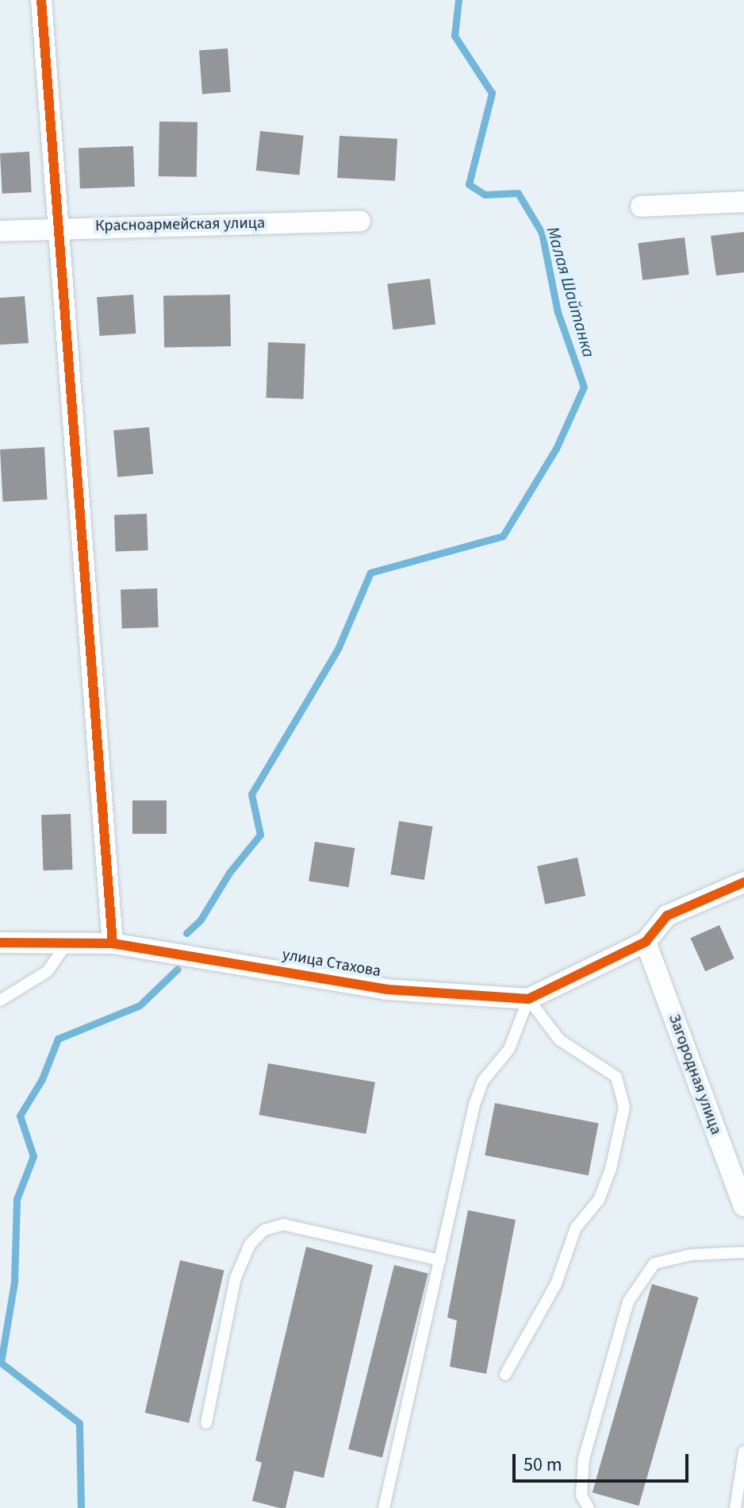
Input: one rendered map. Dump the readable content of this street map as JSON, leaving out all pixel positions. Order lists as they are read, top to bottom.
{
  "streets": {
    "street": ["Красноармейская улица", "улица Стахова", "Загородная улица"]
  },
  "crossings": [
    ["улица Стахова", "Загородная улица"]
  ],
  "water": ["Малая Шайтанка"],
  "scale_bar": "50 m"
}
